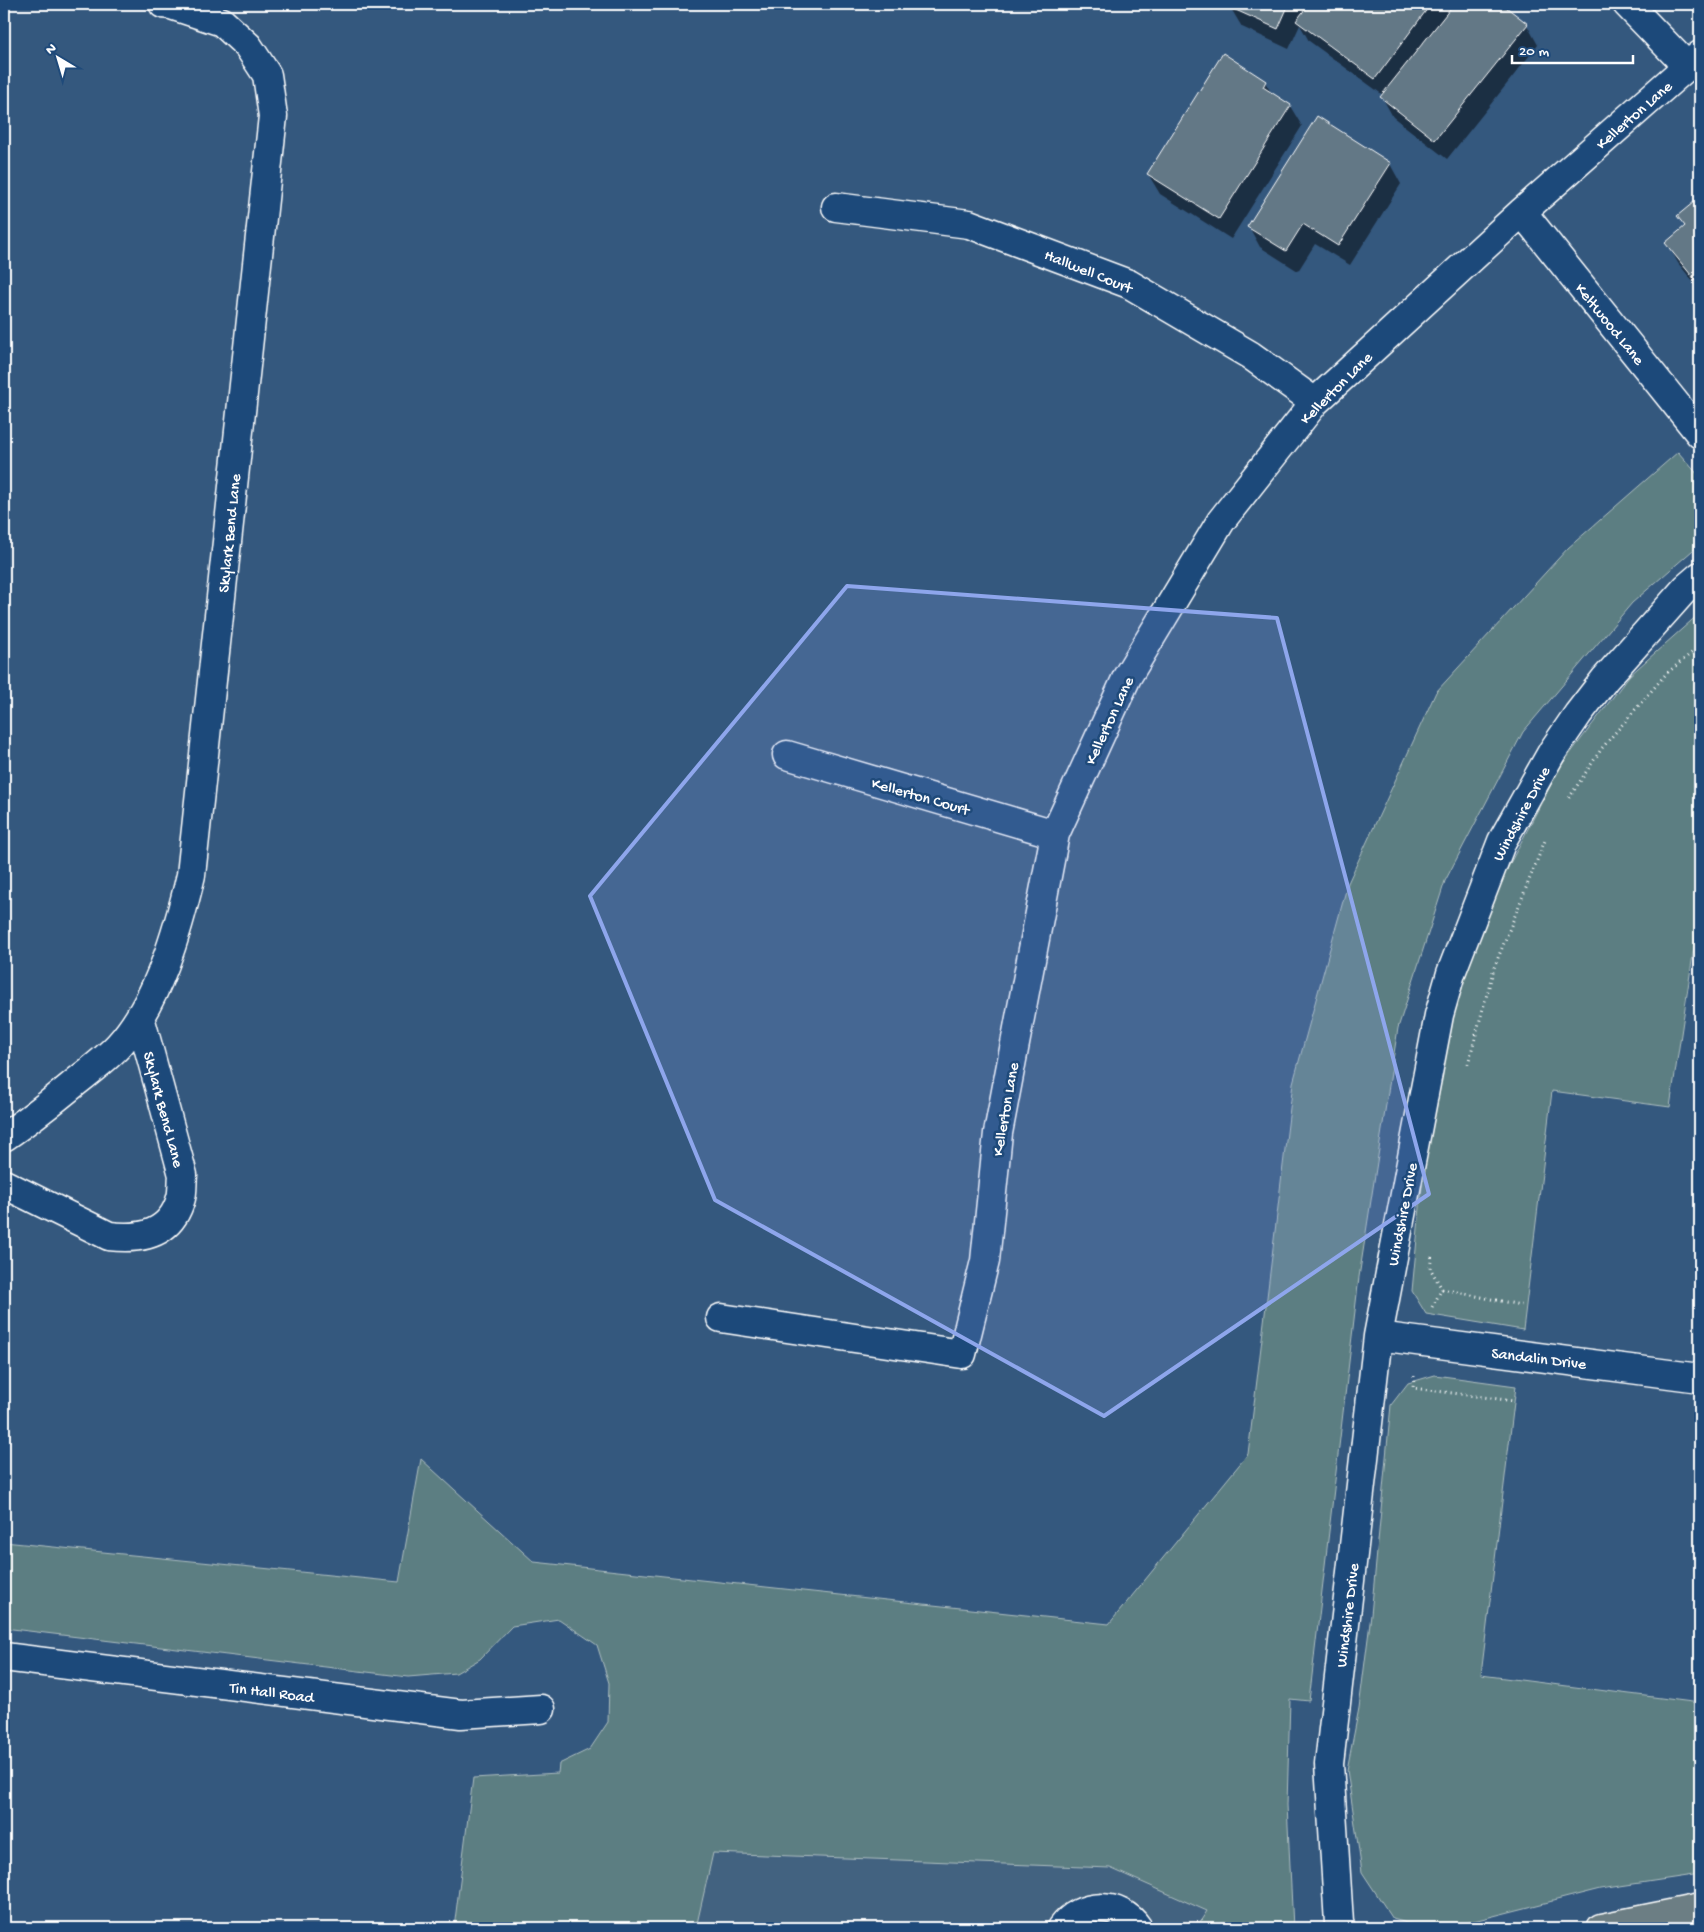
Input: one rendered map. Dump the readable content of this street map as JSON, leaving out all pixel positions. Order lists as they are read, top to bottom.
{
  "streets": {
    "street": [
      "Kellerton Lane",
      "Hallwell Court",
      "Keltwood Lane",
      "Skylark Bend Lane",
      "Kellerton Court",
      "Windshire Drive",
      "Sandalin Drive",
      "Tin Hall Road"
    ]
  },
  "crossings": [
    ["Kellerton Lane", "Hallwell Court"],
    ["Kellerton Lane", "Keltwood Lane"],
    ["Kellerton Lane", "Kellerton Court"],
    ["Windshire Drive", "Sandalin Drive"]
  ],
  "scale_bar": "20 m",
  "north": "top left"
}
